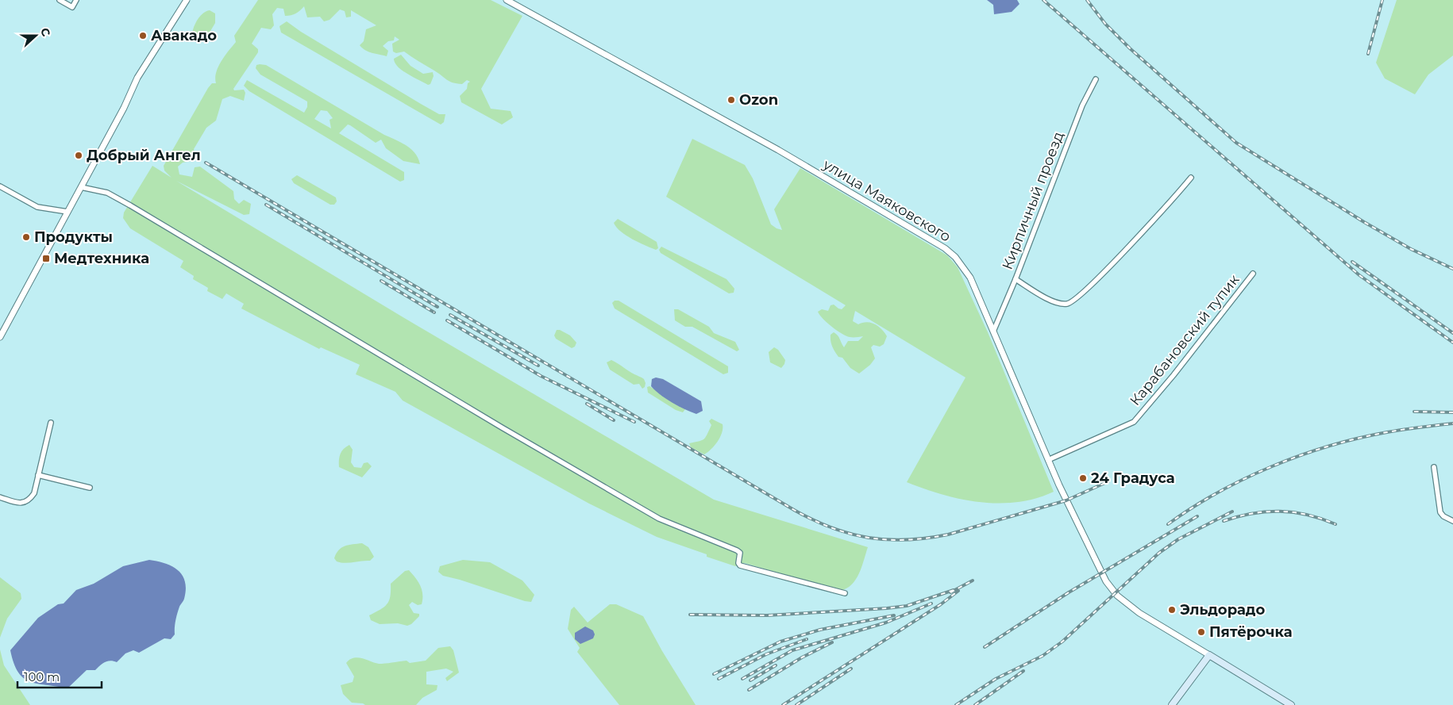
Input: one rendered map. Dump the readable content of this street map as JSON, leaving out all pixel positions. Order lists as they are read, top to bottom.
{
  "streets": {
    "street": ["улица Маяковского", "Кирпичный проезд", "Карабановский тупик"]
  },
  "crossings": [
    ["улица Маяковского", "Кирпичный проезд"],
    ["улица Маяковского", "Карабановский тупик"]
  ],
  "places": {
    "other": [
      "Авакадо",
      "Ozon",
      "Добрый Ангел",
      "Продукты",
      "24 Градуса",
      "Эльдорадо",
      "Пятёрочка"
    ],
    "transit": ["Медтехника"]
  },
  "scale_bar": "100 m",
  "north": "right"
}
